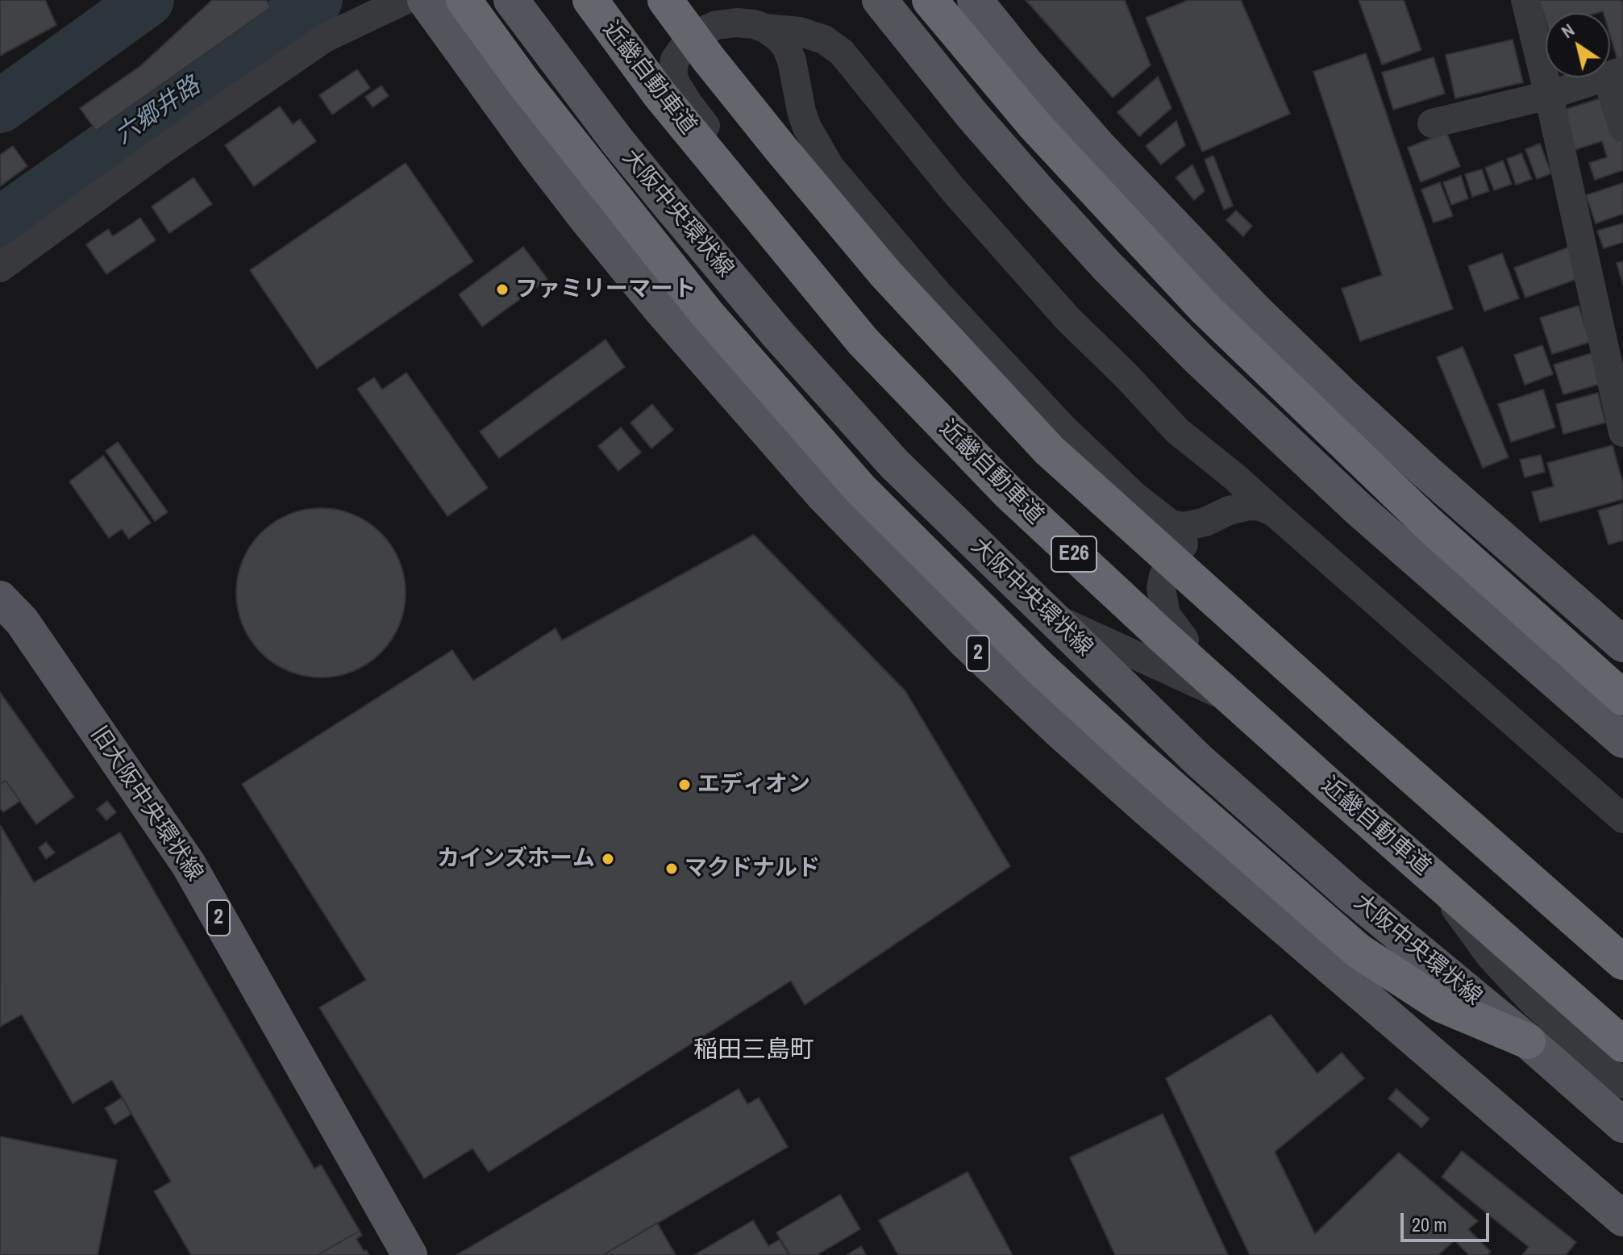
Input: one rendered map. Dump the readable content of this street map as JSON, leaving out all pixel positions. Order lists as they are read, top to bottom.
{
  "streets": {
    "highway": ["近畿自動車道", "E26"],
    "main road": ["大阪中央環状線", "2", "旧大阪中央環状線"]
  },
  "districts": ["稲田三島町"],
  "water": ["六郷井路"],
  "places": [
    "ファミリーマート",
    "エディオン",
    "カインズホーム",
    "マクドナルド"
  ],
  "scale_bar": "20 m",
  "north": "top left"
}
